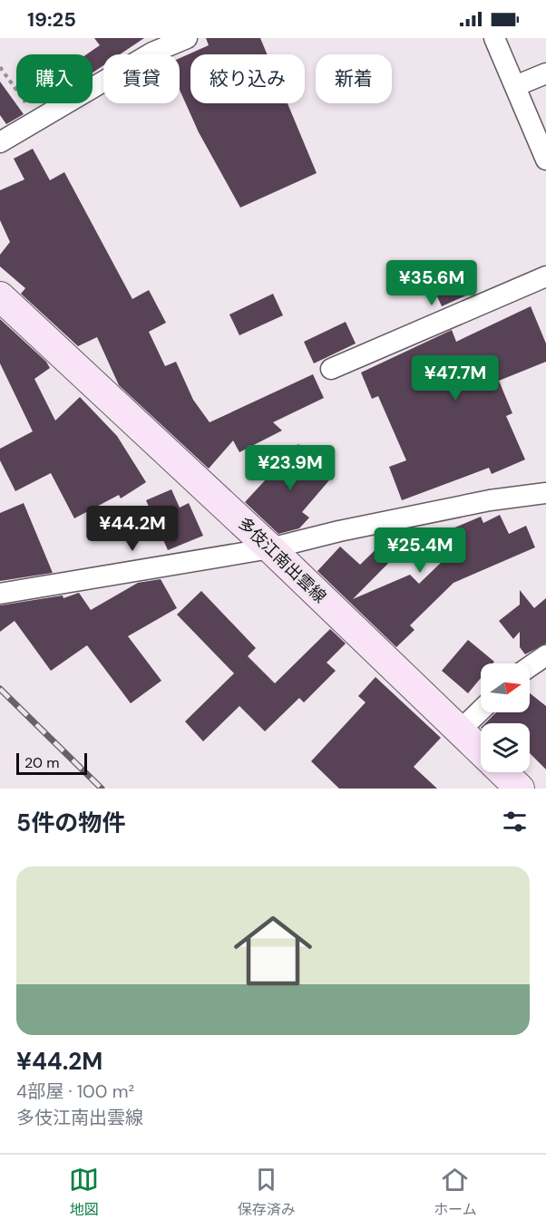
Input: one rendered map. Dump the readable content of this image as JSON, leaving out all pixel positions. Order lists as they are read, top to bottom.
{
  "streets": {
    "main road": ["多伎江南出雲線"]
  },
  "scale_bar": "20 m",
  "north": "right",
  "page": {
    "status": "19:25",
    "chip": [
      "購入",
      "賃貸",
      "絞り込み",
      "新着"
    ],
    "price": [
      "¥35.6M",
      "¥47.7M",
      "¥23.9M",
      "¥44.2M",
      "¥25.4M"
    ],
    "scale": "20 m",
    "heading": "5件の物件",
    "list": [
      {
        "name": "¥44.2M",
        "note": "4部屋 · 100 m² · 多伎江南出雲線"
      }
    ],
    "tabs": ["地図", "保存済み", "ホーム"]
  }
}
